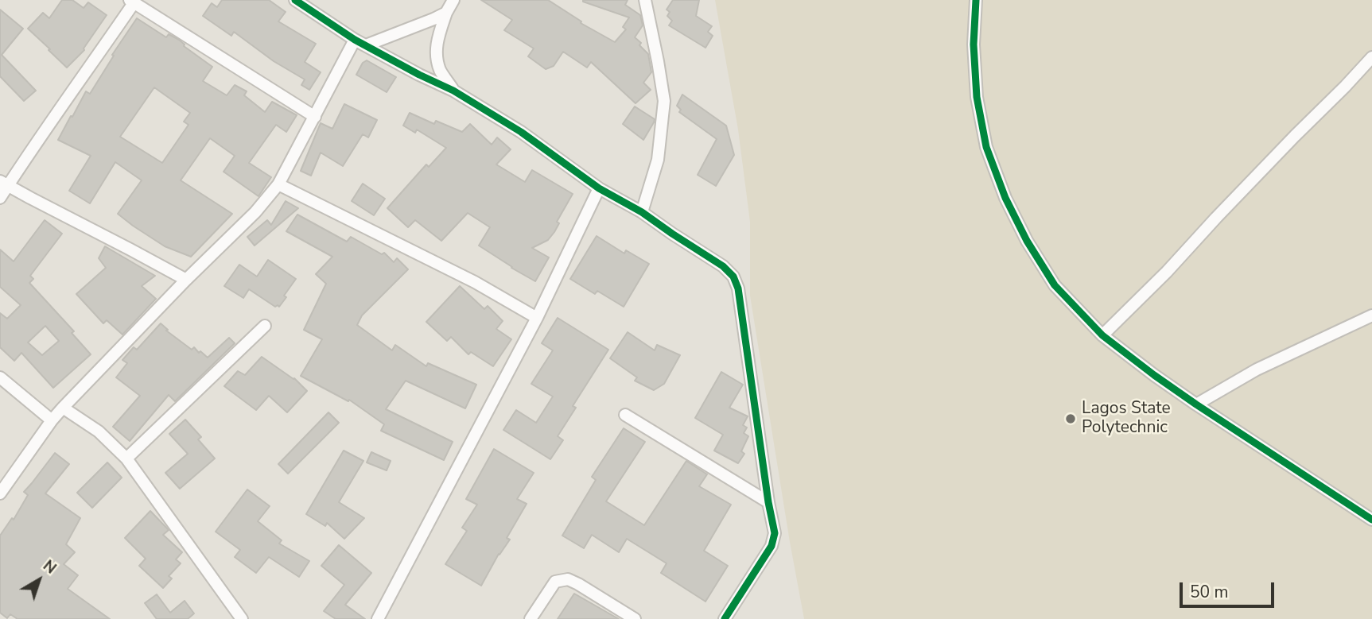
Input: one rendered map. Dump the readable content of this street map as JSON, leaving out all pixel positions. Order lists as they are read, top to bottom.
{
  "places": ["Lagos State Polytechnic"],
  "scale_bar": "50 m",
  "north": "top right"
}
